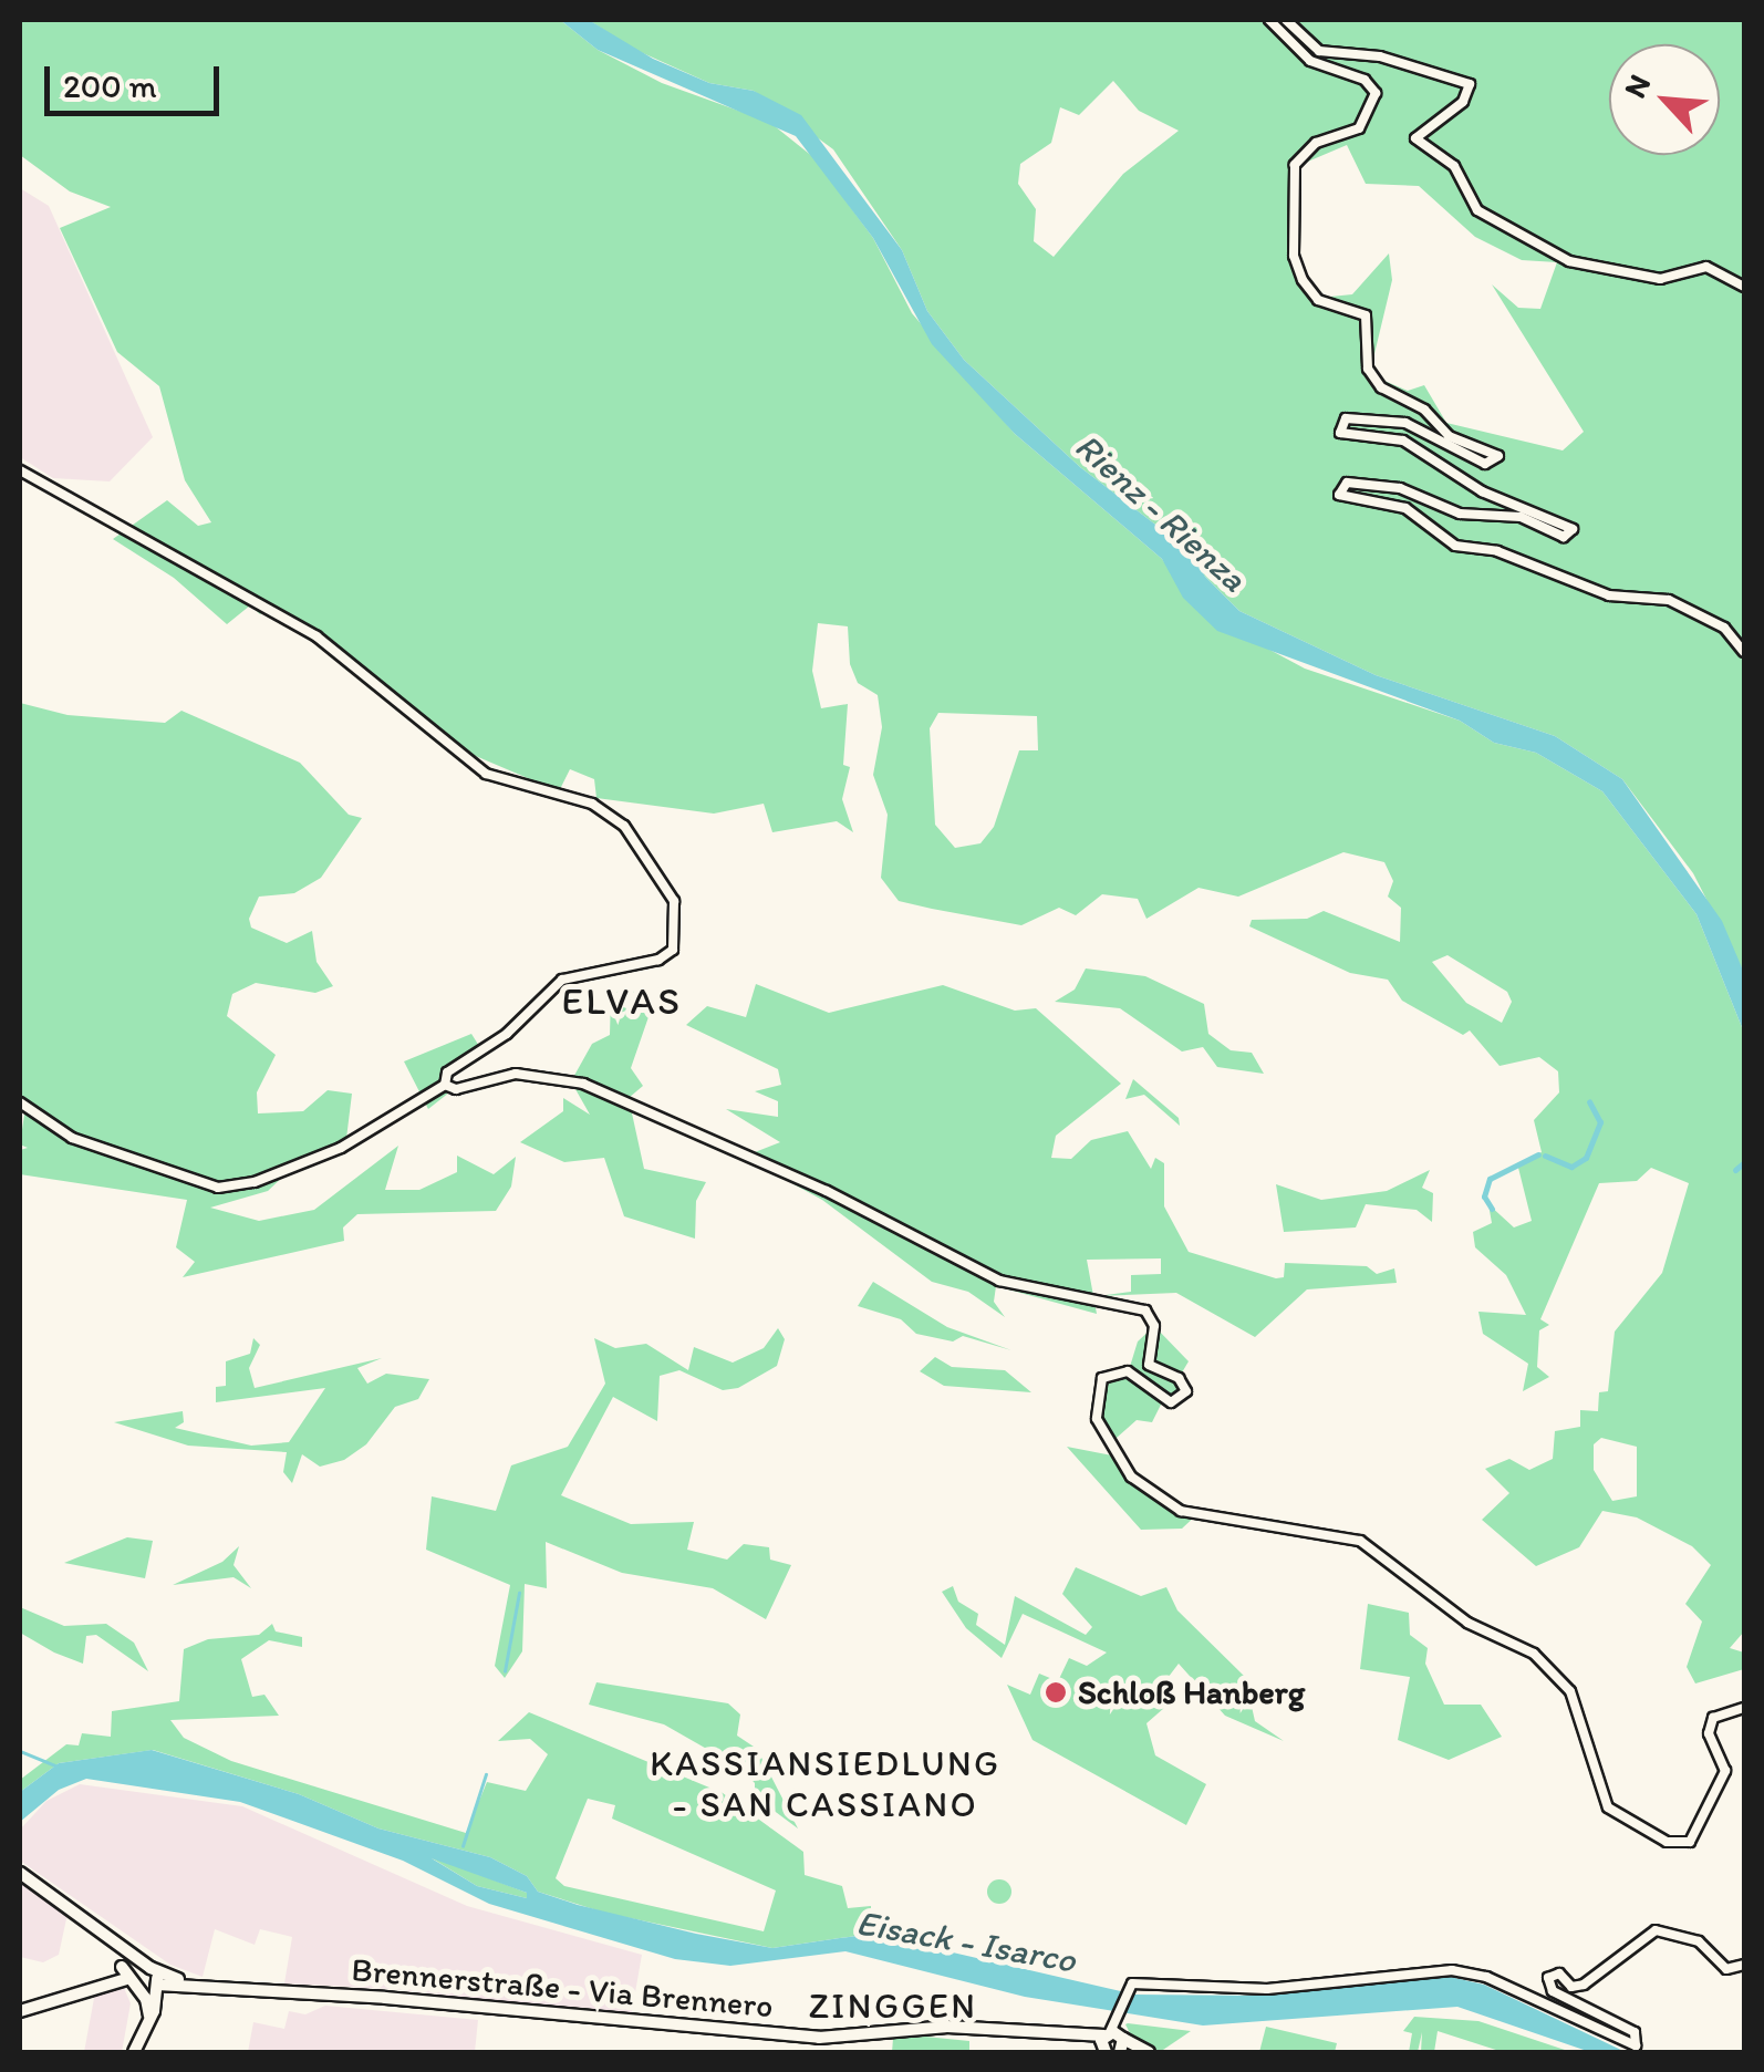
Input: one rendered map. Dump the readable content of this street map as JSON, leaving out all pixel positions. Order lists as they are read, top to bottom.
{
  "streets": {
    "main road": ["Brennerstraße - Via Brennero"]
  },
  "districts": ["ELVAS", "KASSIANSIEDLUNG - SAN CASSIANO", "ZINGGEN"],
  "water": ["Rienz - Rienza", "Eisack - Isarco"],
  "places": ["Schloß Hanberg"],
  "scale_bar": "200 m",
  "north": "top left"
}
